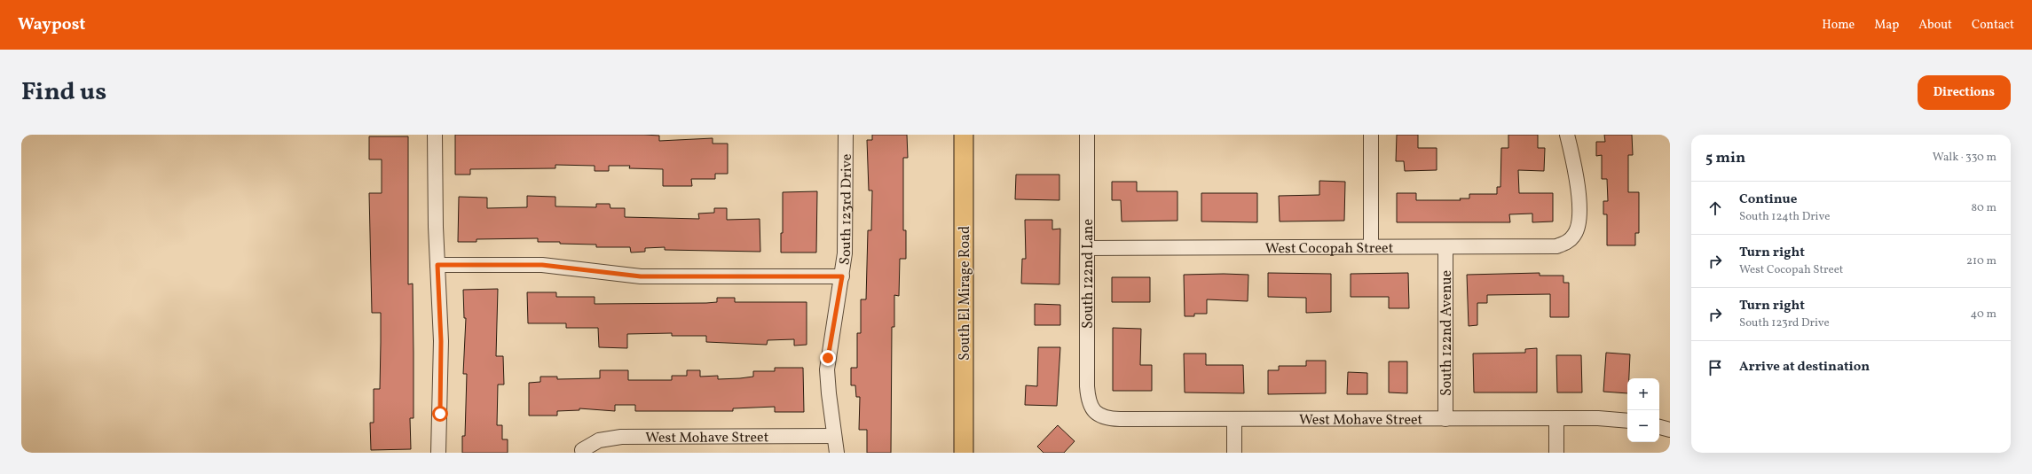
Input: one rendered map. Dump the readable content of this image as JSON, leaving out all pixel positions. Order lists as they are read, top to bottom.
{
  "streets": {
    "main road": ["South El Mirage Road"],
    "street": [
      "South 123rd Drive",
      "West Cocopah Street",
      "South 122nd Lane",
      "South 122nd Avenue",
      "West Mohave Street"
    ]
  },
  "crossings": [
    ["South 123rd Drive", "West Mohave Street"],
    ["West Cocopah Street", "South 122nd Lane"],
    ["West Cocopah Street", "South 122nd Avenue"],
    ["South 122nd Lane", "West Mohave Street"],
    ["South 122nd Avenue", "West Mohave Street"]
  ],
  "page": {
    "header": "Waypost",
    "nav": [
      "Home",
      "Map",
      "About",
      "Contact"
    ],
    "title": "Find us",
    "buttons": "Directions",
    "heading": ["5 min", "Walk · 330 m"],
    "list": [
      ["Continue", "South 124th Drive", "80 m"],
      ["Turn right", "West Cocopah Street", "210 m"],
      ["Turn right", "South 123rd Drive", "40 m"],
      "Arrive at destination"
    ],
    "map_buttons": ["+", "−"]
  }
}
